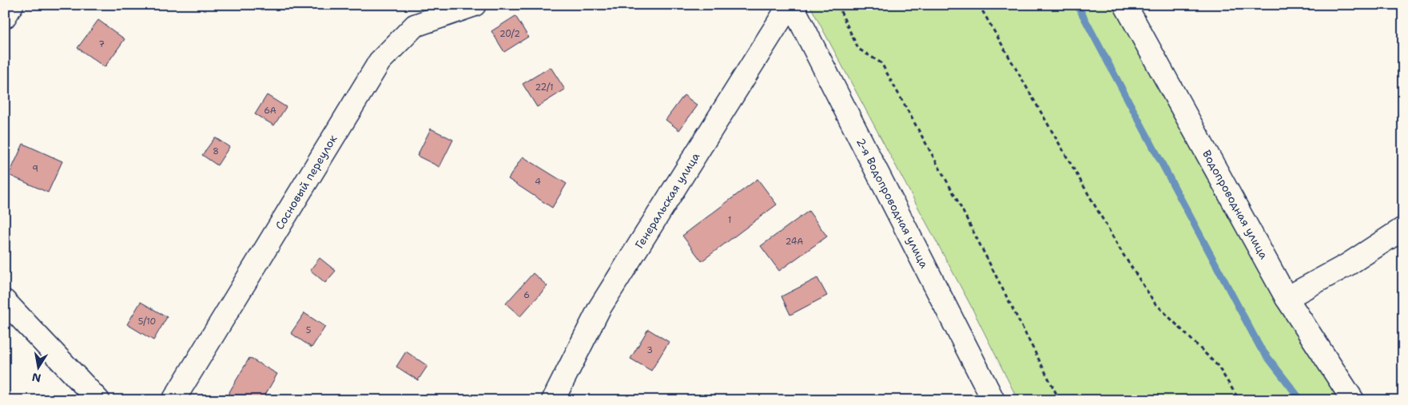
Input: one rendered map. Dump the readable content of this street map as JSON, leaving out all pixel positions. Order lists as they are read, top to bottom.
{
  "streets": {
    "street": [
      "Сосновый переулок",
      "Генеральская улица",
      "2-я Водопроводная улица",
      "Водопроводная улица"
    ]
  },
  "crossings": [
    ["Генеральская улица", "2-я Водопроводная улица"]
  ],
  "house_numbers": [
    "20/2",
    "7",
    "22/1",
    "6А",
    "8",
    "9",
    "4",
    "1",
    "24А",
    "6",
    "5/10",
    "5",
    "3"
  ],
  "north": "bottom"
}
